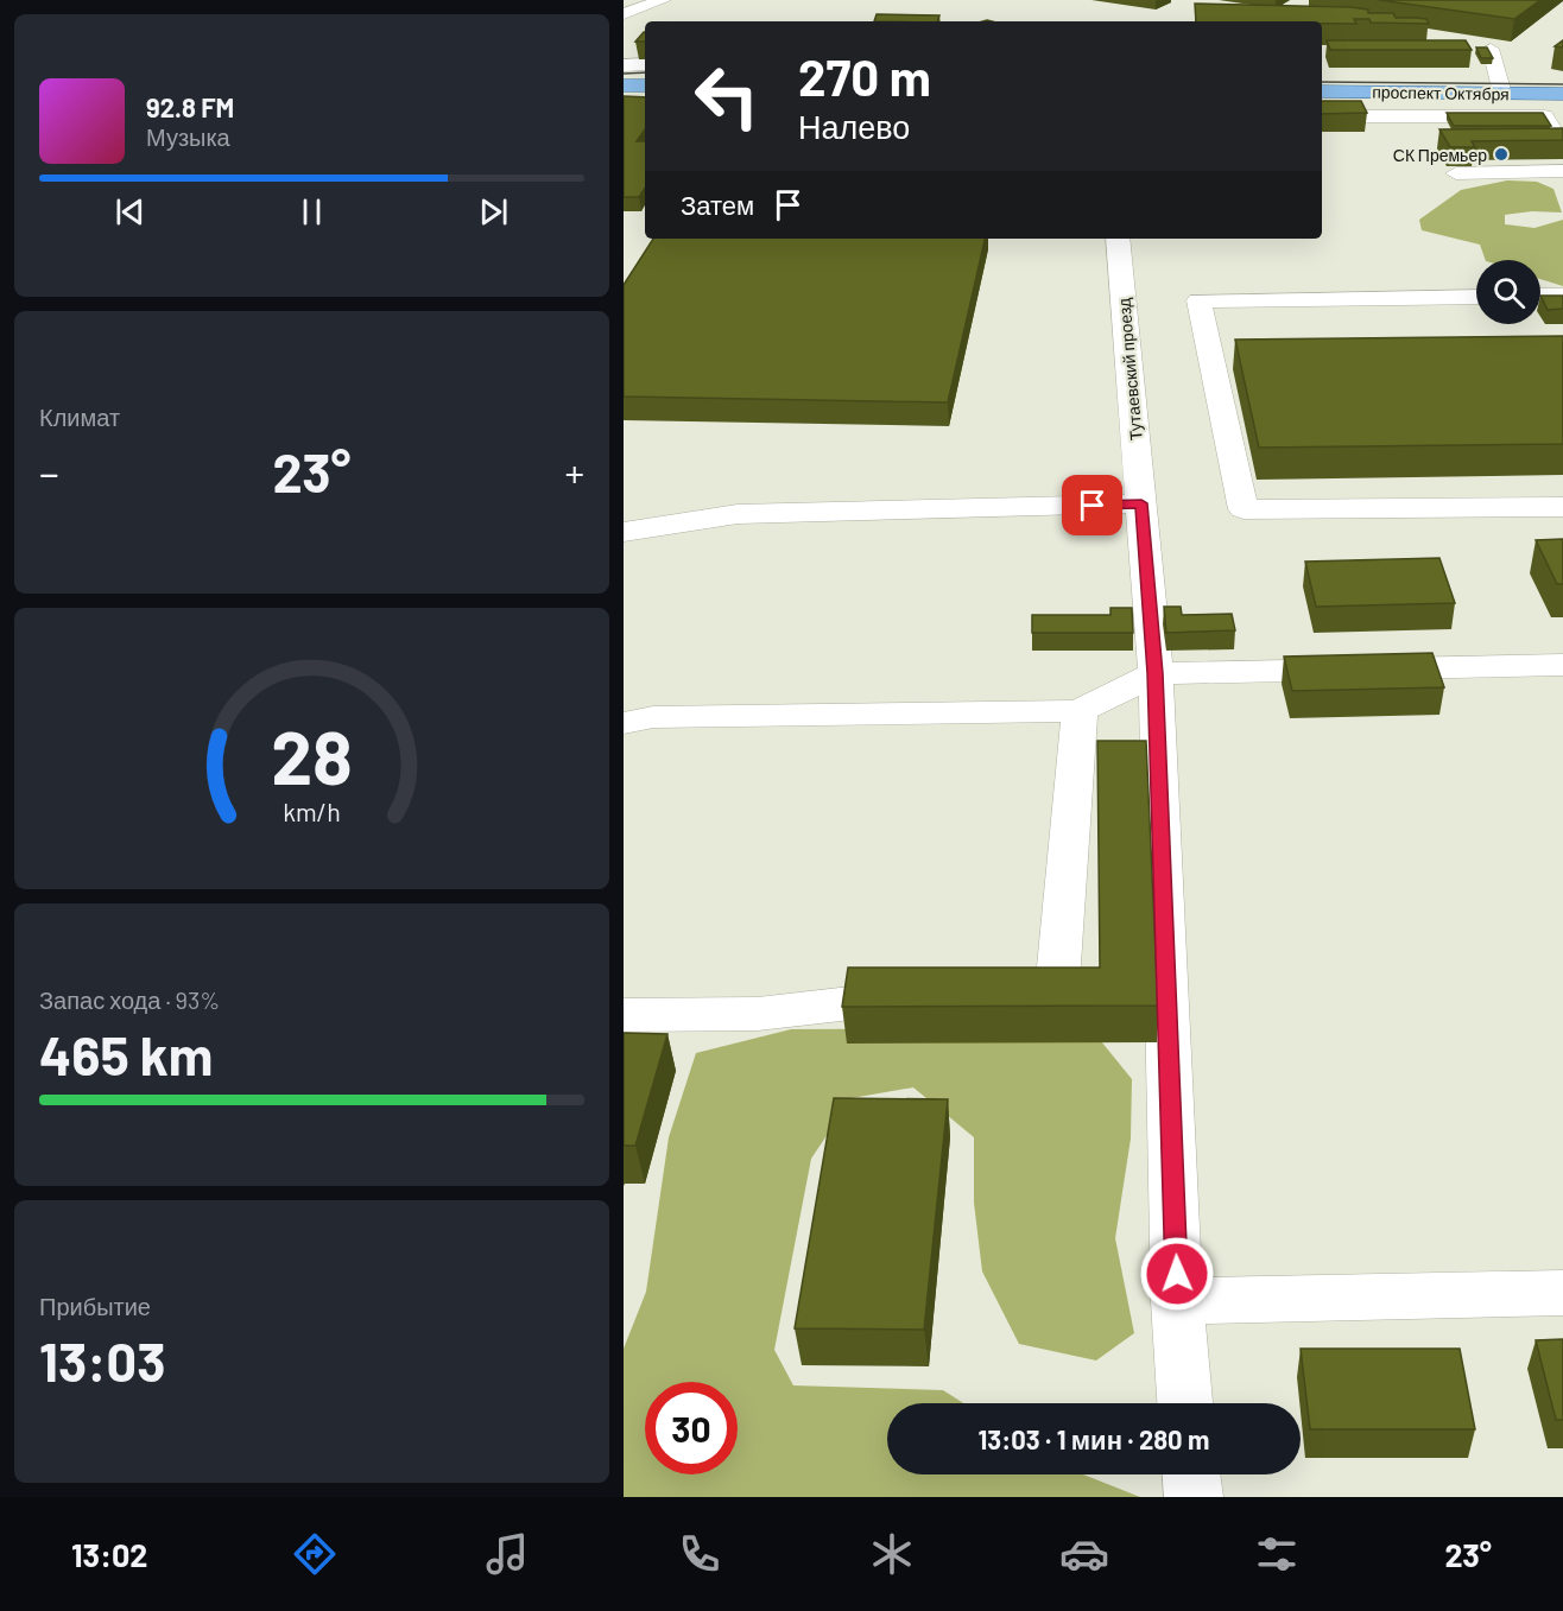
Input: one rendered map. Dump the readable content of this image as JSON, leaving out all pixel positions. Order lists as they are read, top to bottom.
{
  "streets": {
    "main road": ["проспект Октября"],
    "street": ["Тутаевский проезд"]
  },
  "places": ["СК Премьер"],
  "page": {
    "turn": ["270 m", "Налево"],
    "song": ["92.8 FM", "Музыка"],
    "then": "Затем",
    "tile": [
      "Климат",
      ["Запас хода · 93%", "465 km"],
      ["Прибытие", "13:03"]
    ],
    "heat": ["−", "23°", "+"],
    "limit": "30",
    "trip": "13:03 · 1 мин · 280 m",
    "tabs": ["13:02", "23°"],
    "gauge": ["28", "km/h"]
  }
}
